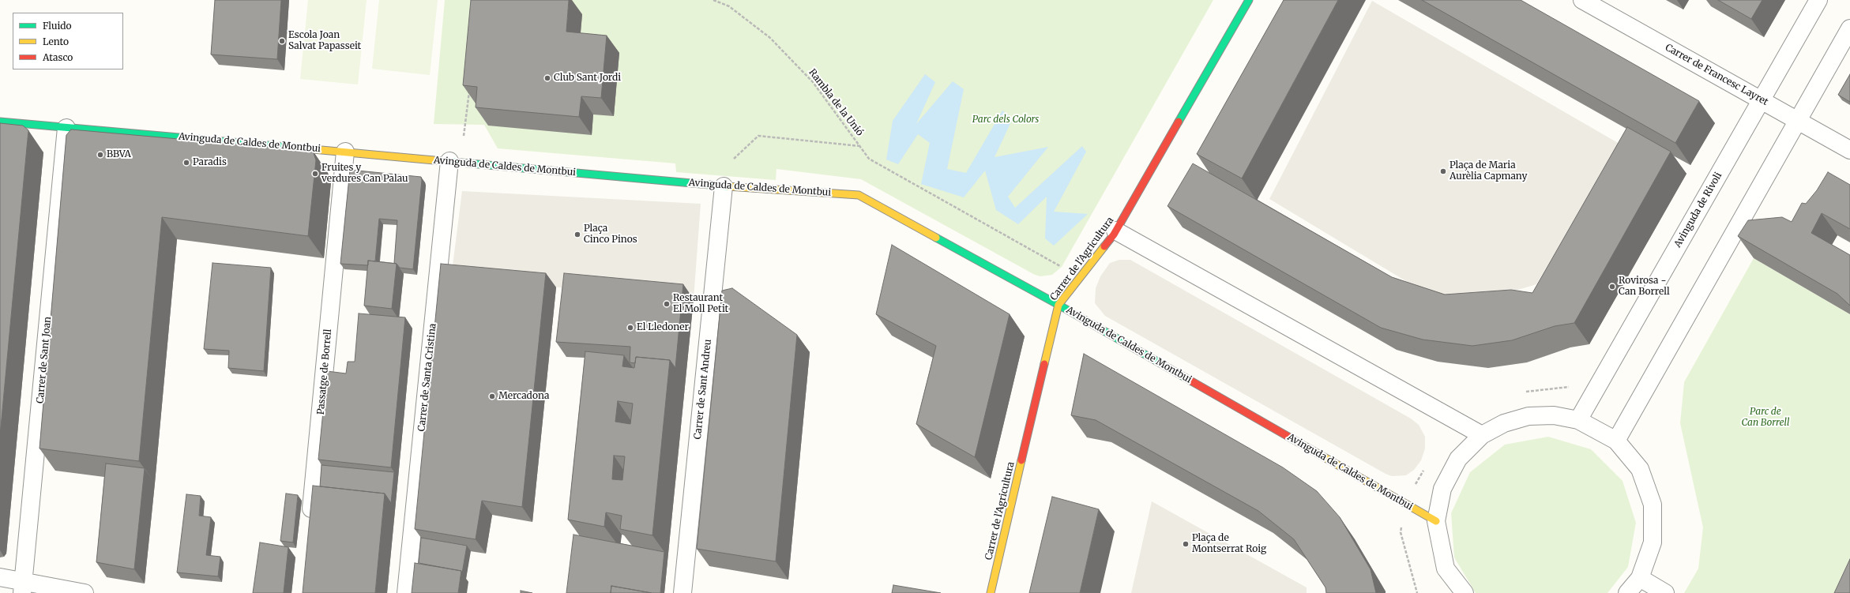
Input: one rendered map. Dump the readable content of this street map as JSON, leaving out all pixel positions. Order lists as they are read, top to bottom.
{
  "streets": {
    "street": [
      "Carrer de Francesc Layret",
      "Avinguda de Caldes de Montbui",
      "Avinguda de Rivoli",
      "Carrer de l'Agricultura",
      "Carrer de Sant Joan",
      "Passatge de Borrell",
      "Carrer de Santa Cristina",
      "Carrer de Sant Andreu"
    ],
    "path": ["Rambla de la Unió"]
  },
  "crossings": [
    ["Carrer de Francesc Layret", "Avinguda de Rivoli"],
    ["Avinguda de Caldes de Montbui", "Carrer de l'Agricultura"],
    ["Avinguda de Caldes de Montbui", "Carrer de Sant Joan"],
    ["Avinguda de Caldes de Montbui", "Passatge de Borrell"],
    ["Avinguda de Caldes de Montbui", "Carrer de Santa Cristina"],
    ["Avinguda de Caldes de Montbui", "Carrer de Sant Andreu"]
  ],
  "parks": ["Parc dels Colors", "Parc de Can Borrell"],
  "places": [
    "Escola Joan Salvat Papasseit",
    "Club Sant Jordi",
    "BBVA",
    "Paradis",
    "Plaça de Maria Aurèlia Capmany",
    "Fruites y verdures Can Palau",
    "Plaça Cinco Pinos",
    "Rovirosa - Can Borrell",
    "Restaurant El Moll Petit",
    "El Lledoner",
    "Mercadona",
    "Plaça de Montserrat Roig"
  ],
  "legend": ["Fluido", "Lento", "Atasco"]
}
